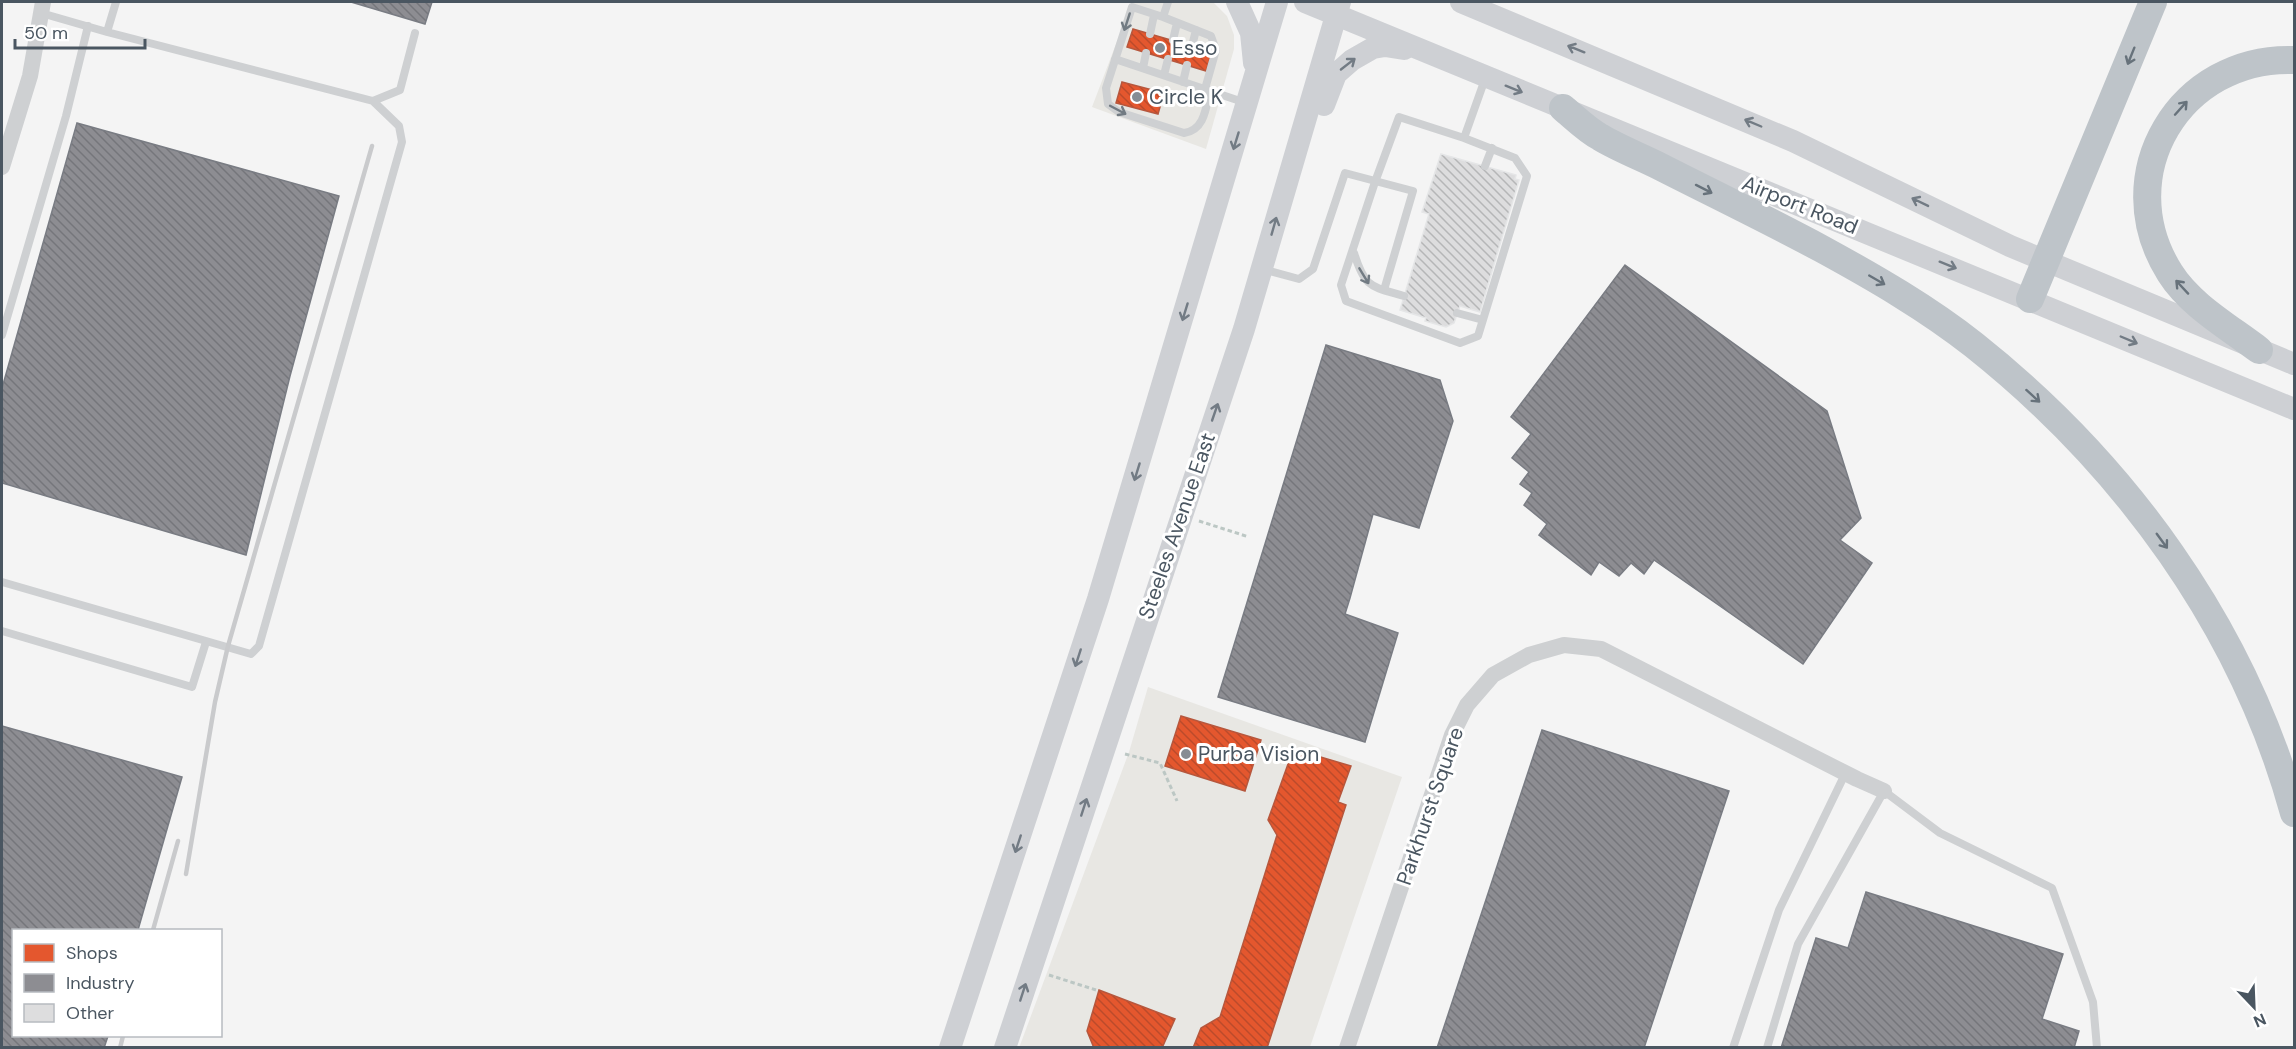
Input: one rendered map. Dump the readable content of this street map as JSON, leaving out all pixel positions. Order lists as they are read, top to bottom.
{
  "streets": {
    "main road": ["Airport Road", "Steeles Avenue East"],
    "street": ["Parkhurst Square"]
  },
  "crossings": [
    ["Airport Road", "Steeles Avenue East"]
  ],
  "places": ["Esso", "Circle K", "Purba Vision"],
  "legend": ["Shops", "Industry", "Other"],
  "scale_bar": "50 m",
  "north": "bottom right"
}
